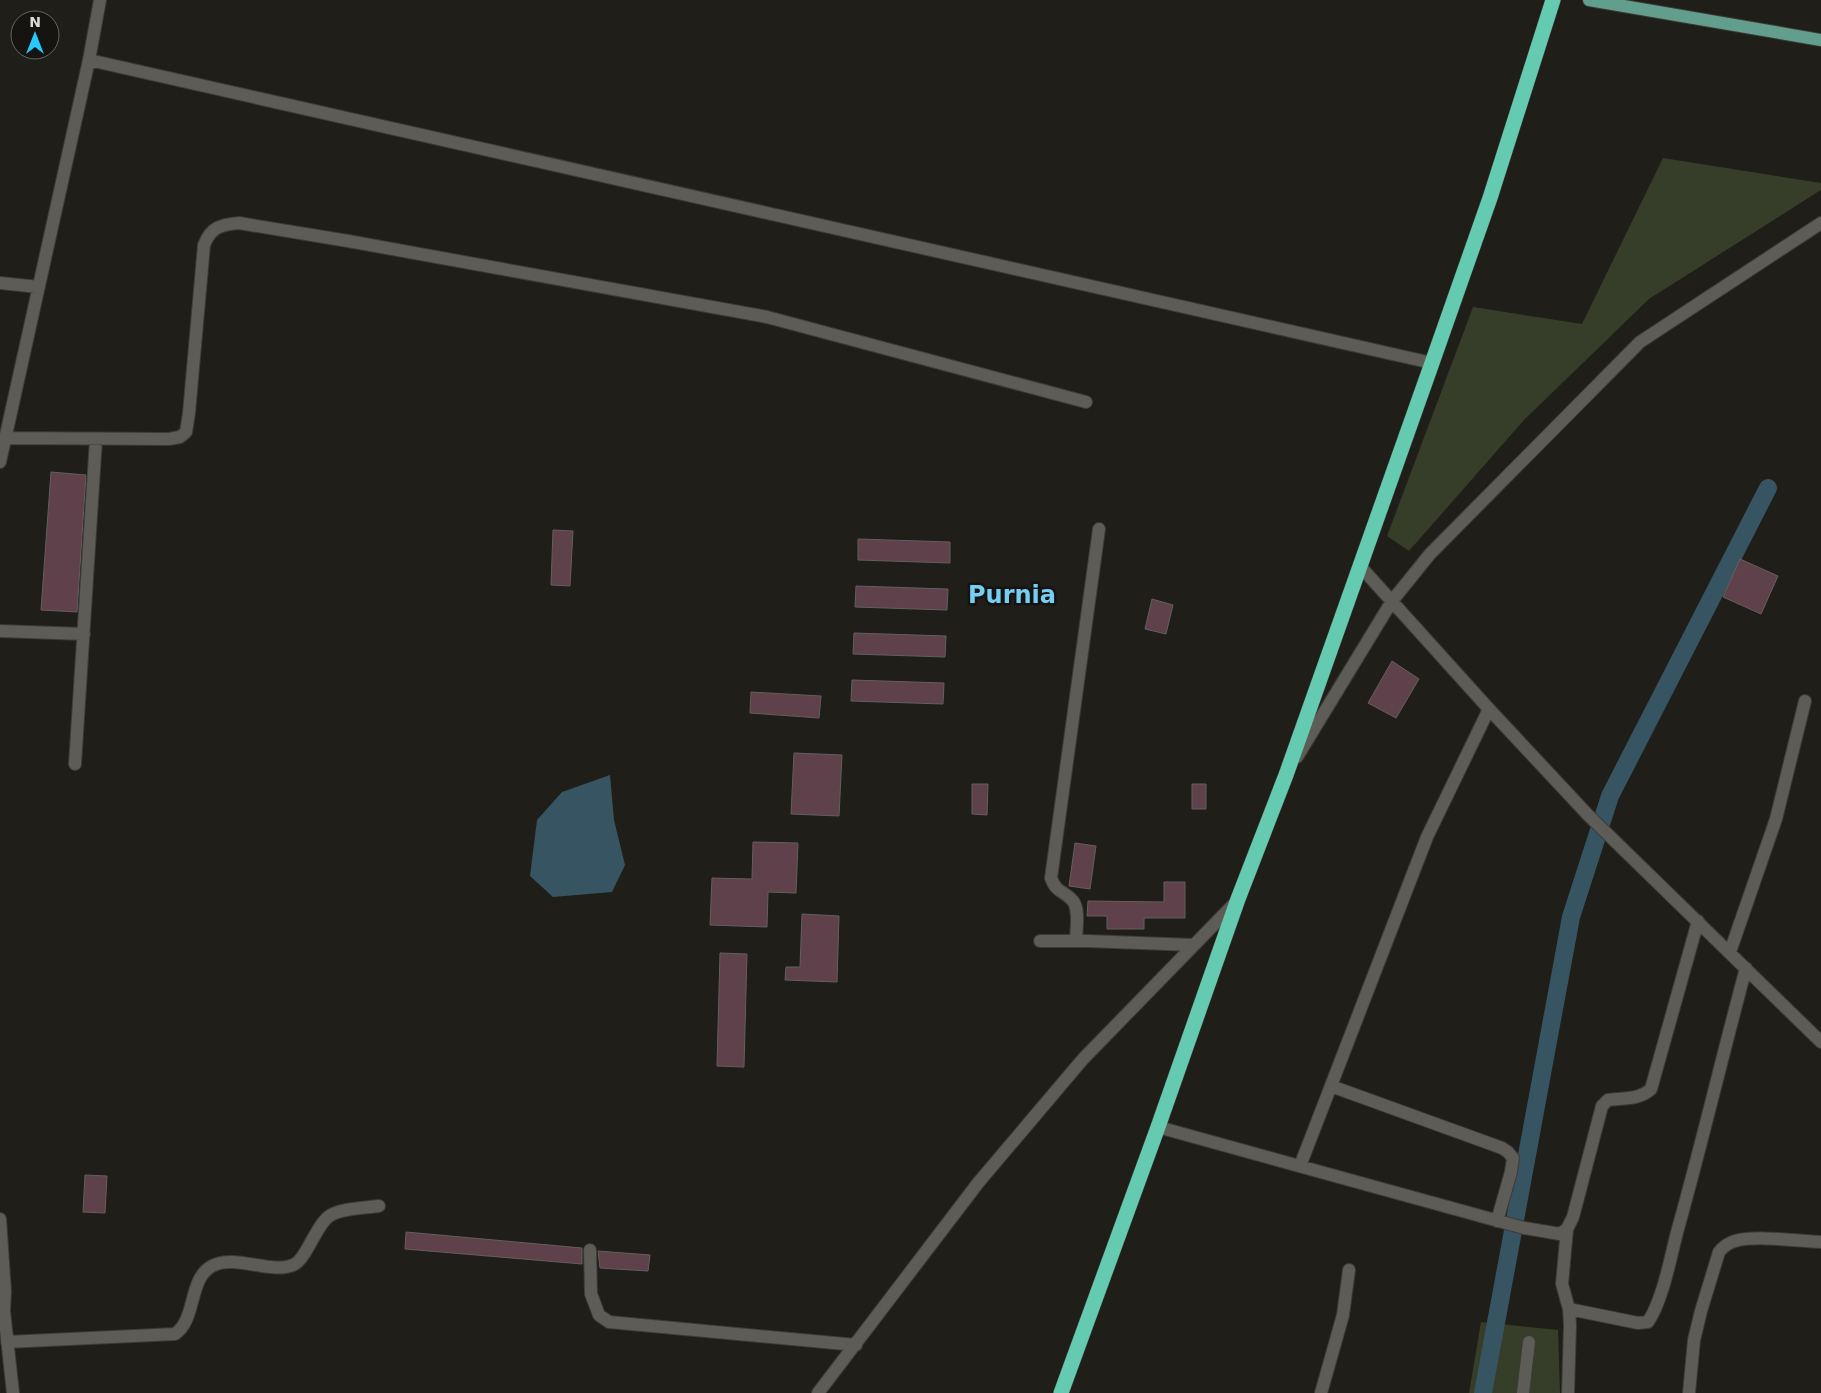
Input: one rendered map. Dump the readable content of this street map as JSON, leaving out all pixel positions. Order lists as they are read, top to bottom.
{
  "districts": ["Purnia"],
  "north": "top"
}
